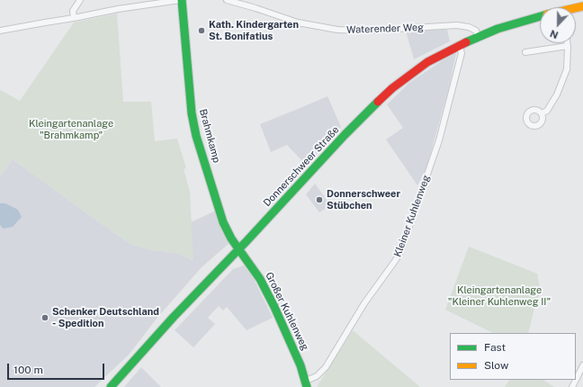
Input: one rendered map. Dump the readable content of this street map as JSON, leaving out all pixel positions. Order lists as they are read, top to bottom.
{
  "streets": {
    "main road": ["Brahmkamp", "Donnerschweer Straße", "Großer Kuhlenweg"],
    "street": ["Waterender Weg", "Kleiner Kuhlenweg"]
  },
  "crossings": [
    ["Waterender Weg", "Donnerschweer Straße"],
    ["Brahmkamp", "Donnerschweer Straße"],
    ["Brahmkamp", "Großer Kuhlenweg"],
    ["Donnerschweer Straße", "Kleiner Kuhlenweg"],
    ["Donnerschweer Straße", "Großer Kuhlenweg"],
    ["Kleiner Kuhlenweg", "Großer Kuhlenweg"]
  ],
  "parks": ["Kleingartenanlage \"Brahmkamp\"", "Kleingartenanlage \"Kleiner Kuhlenweg II\""],
  "places": ["Kath. Kindergarten St. Bonifatius", "Donnerschweer Stübchen", "Schenker Deutschland - Spedition"],
  "legend": ["Fast", "Slow"],
  "scale_bar": "100 m",
  "north": "bottom"
}
